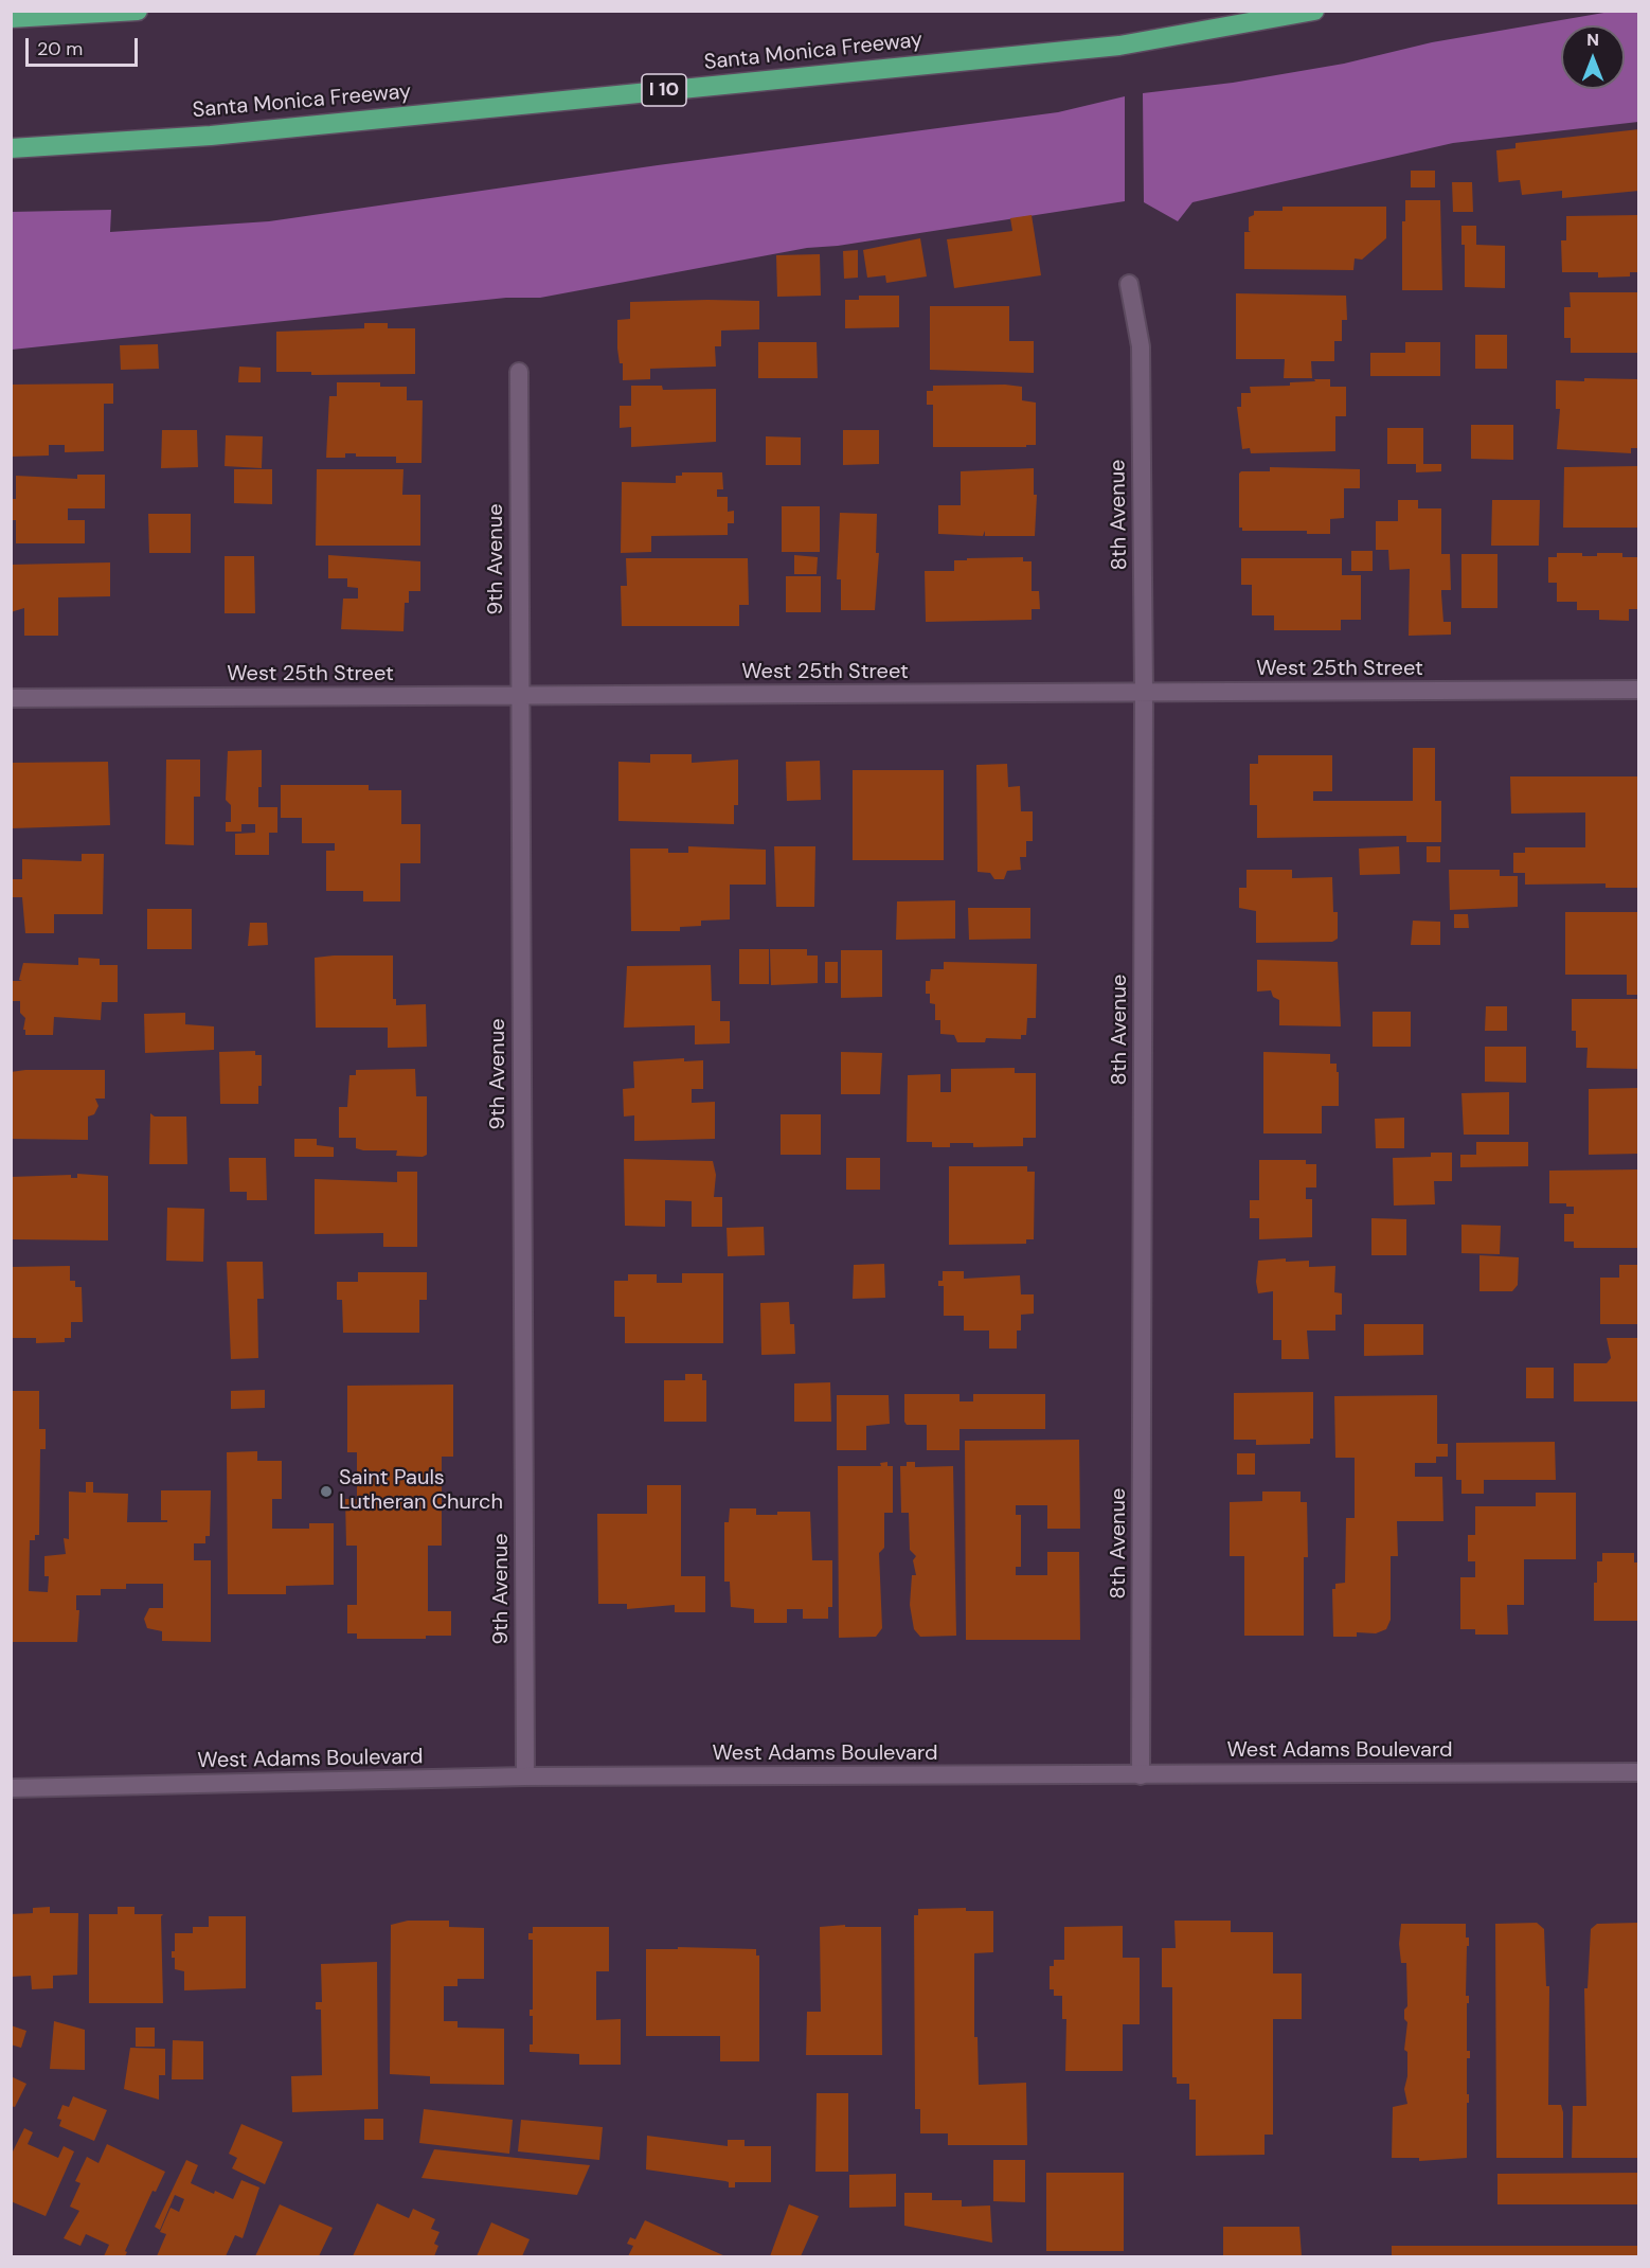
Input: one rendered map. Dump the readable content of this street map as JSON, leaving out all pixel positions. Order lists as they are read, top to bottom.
{
  "streets": {
    "highway": ["Santa Monica Freeway", "I 10"],
    "street": [
      "8th Avenue",
      "9th Avenue",
      "West 25th Street",
      "West Adams Boulevard"
    ]
  },
  "crossings": [
    ["8th Avenue", "West 25th Street"],
    ["8th Avenue", "West Adams Boulevard"],
    ["9th Avenue", "West 25th Street"],
    ["9th Avenue", "West Adams Boulevard"]
  ],
  "places": ["Saint Pauls Lutheran Church"],
  "scale_bar": "20 m",
  "north": "top"
}
